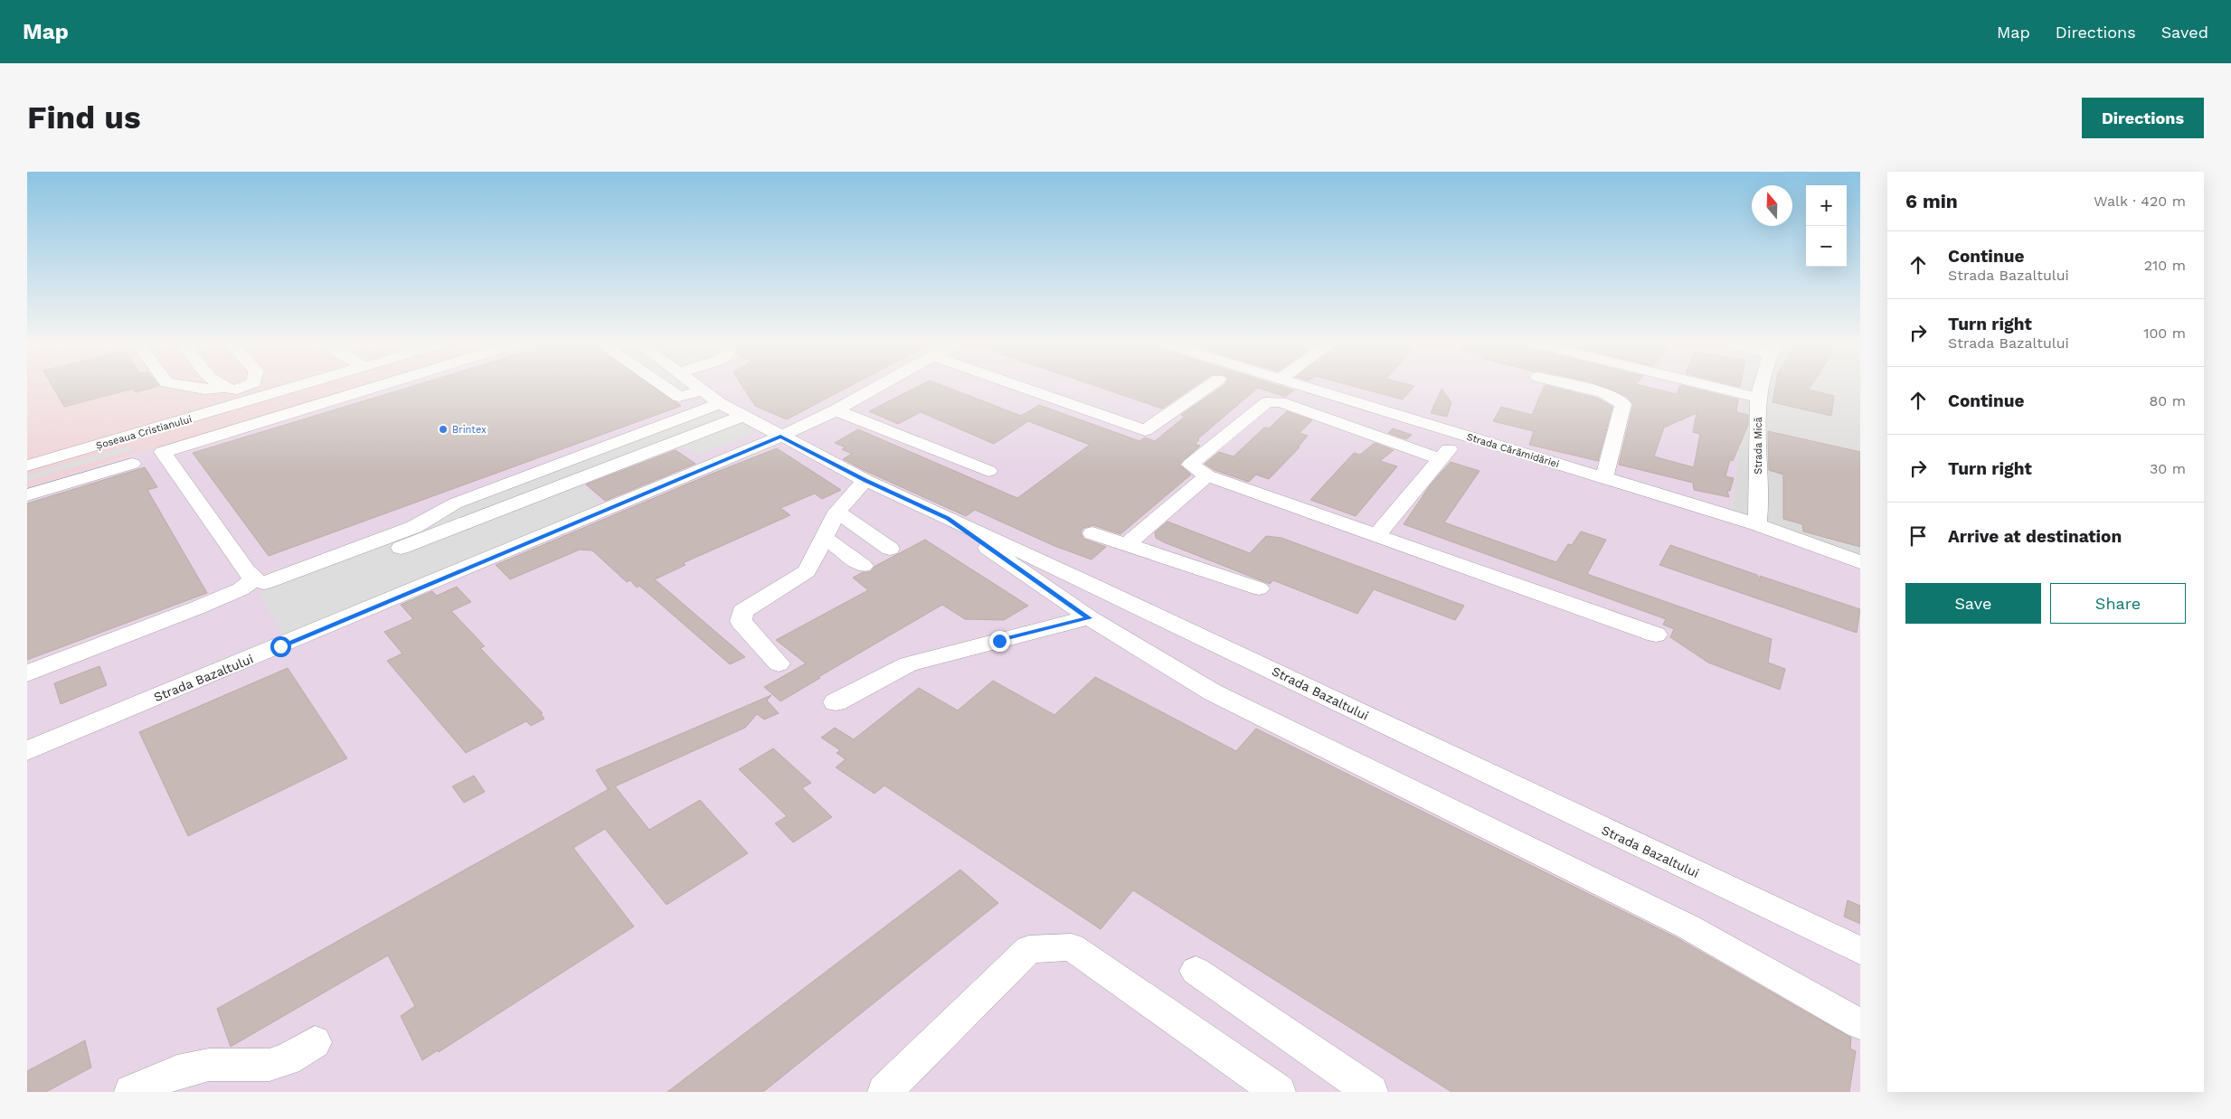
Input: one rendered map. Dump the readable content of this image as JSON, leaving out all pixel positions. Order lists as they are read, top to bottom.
{
  "streets": {
    "street": [
      "Șoseaua Cristianului",
      "Strada Mică",
      "Strada Cărămidăriei",
      "Strada Bazaltului"
    ]
  },
  "crossings": [
    ["Strada Mică", "Strada Cărămidăriei"]
  ],
  "places": ["Brintex"],
  "north": "top",
  "page": {
    "header": "Map",
    "nav": ["Map", "Directions", "Saved"],
    "buttons": [
      "Directions",
      ["Save", "Share"]
    ],
    "title": "Find us",
    "heading": ["6 min", "Walk · 420 m"],
    "map_buttons": ["+", "−"],
    "list": [
      ["Continue", "Strada Bazaltului", "210 m"],
      ["Turn right", "Strada Bazaltului", "100 m"],
      ["Continue", "80 m"],
      ["Turn right", "30 m"],
      "Arrive at destination"
    ]
  }
}
